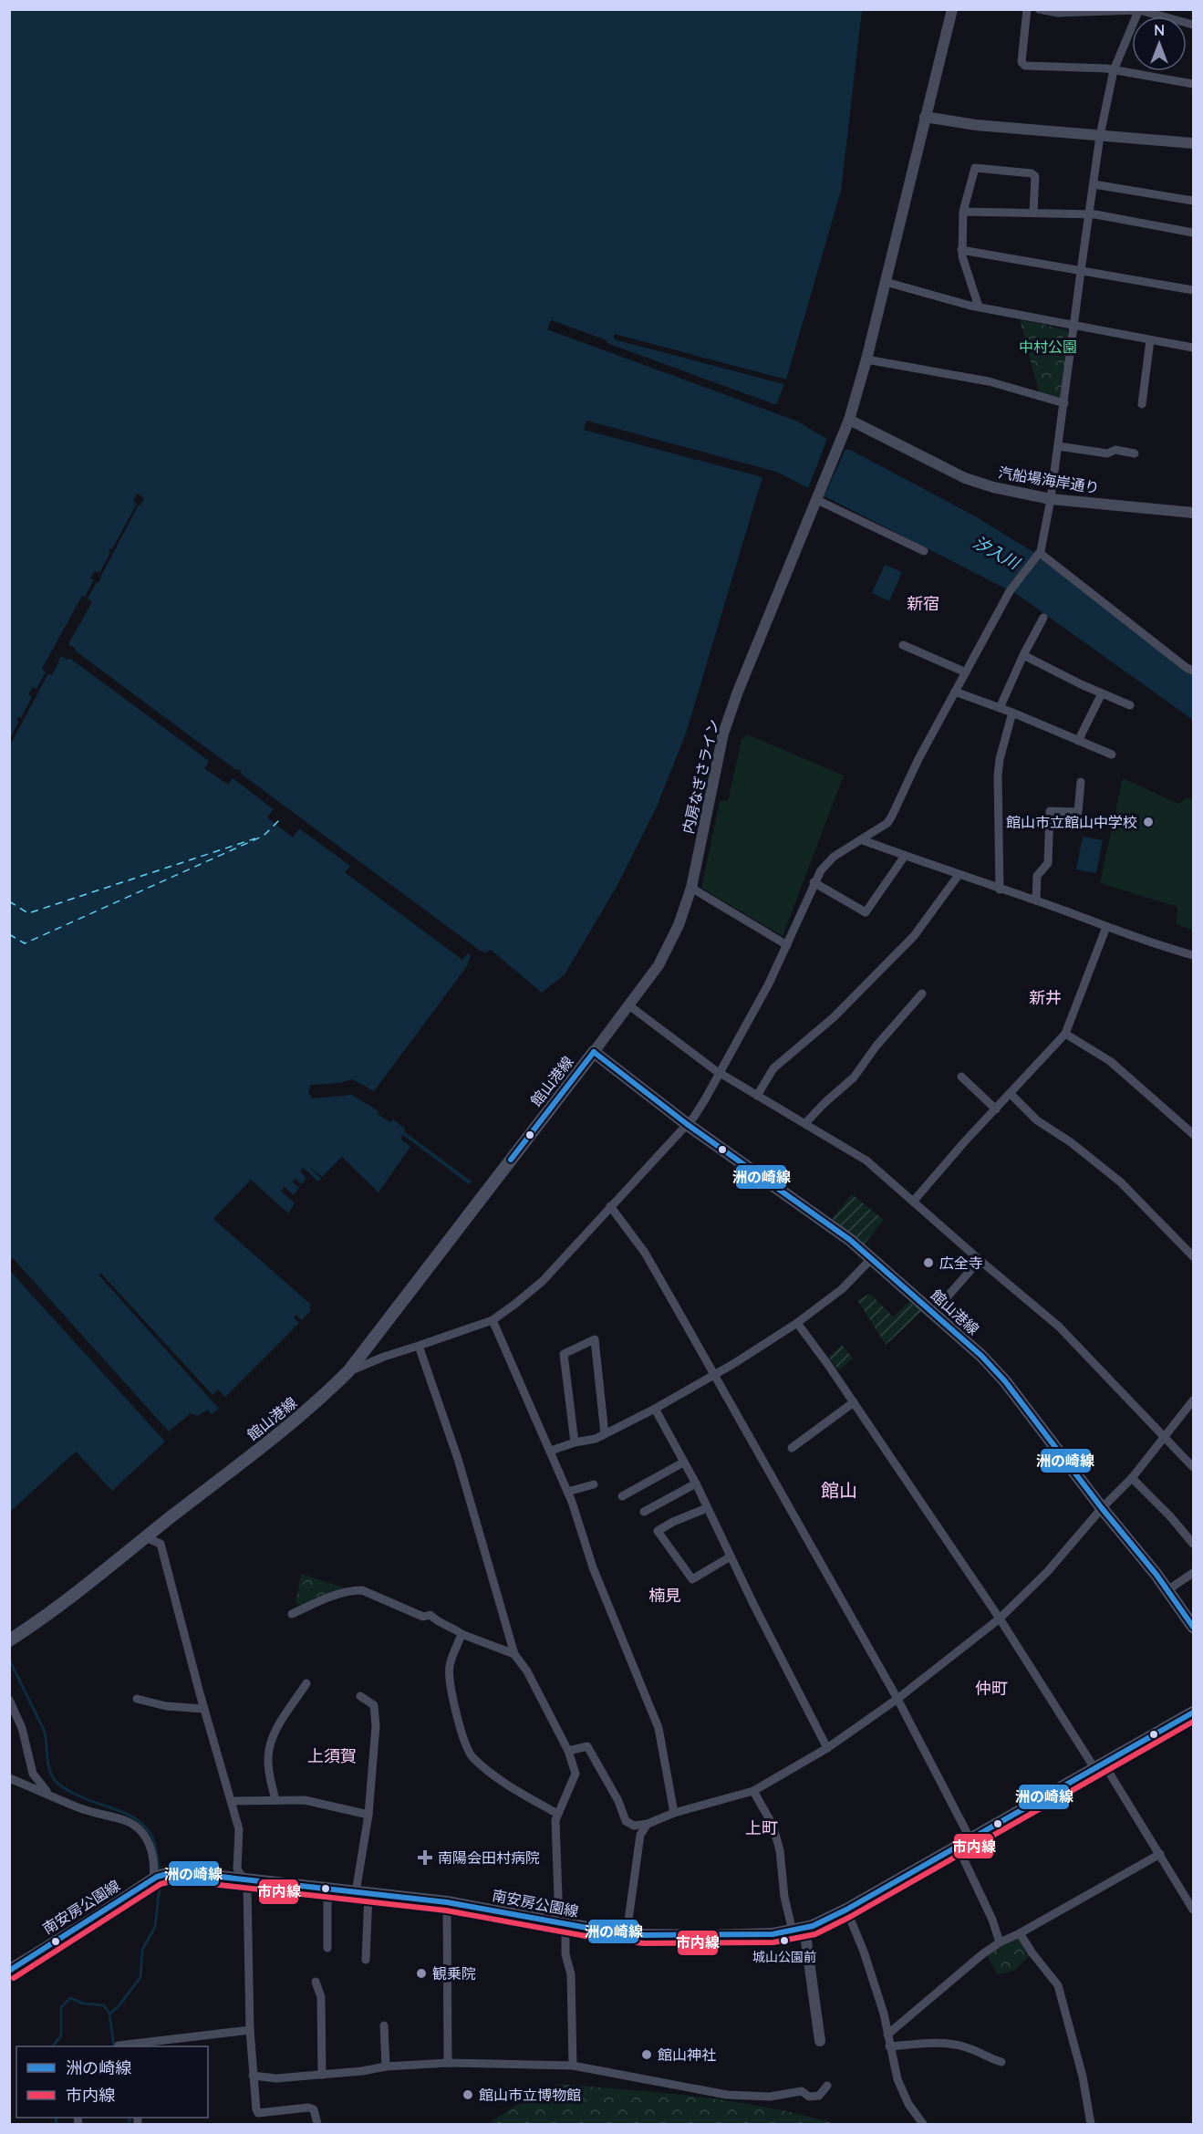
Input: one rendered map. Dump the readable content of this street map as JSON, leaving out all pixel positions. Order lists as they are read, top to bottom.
{
  "streets": {
    "main road": ["館山港線", "南安房公園線"],
    "street": ["汽船場海岸通り", "内房なぎさライン"]
  },
  "crossings": [
    ["汽船場海岸通り", "内房なぎさライン"],
    ["内房なぎさライン", "館山港線"]
  ],
  "districts": [
    "新宿",
    "新井",
    "館山",
    "楠見",
    "仲町",
    "上須賀",
    "上町"
  ],
  "water": ["汐入川"],
  "parks": ["中村公園"],
  "places": {
    "other": [
      "館山市立館山中学校",
      "広全寺",
      "城山公園前",
      "観乗院",
      "館山神社",
      "館山市立博物館"
    ],
    "health": ["南陽会田村病院"]
  },
  "lines": ["transit line 洲の崎線", "transit line 市内線"],
  "legend": ["洲の崎線", "市内線"],
  "north": "top"
}
